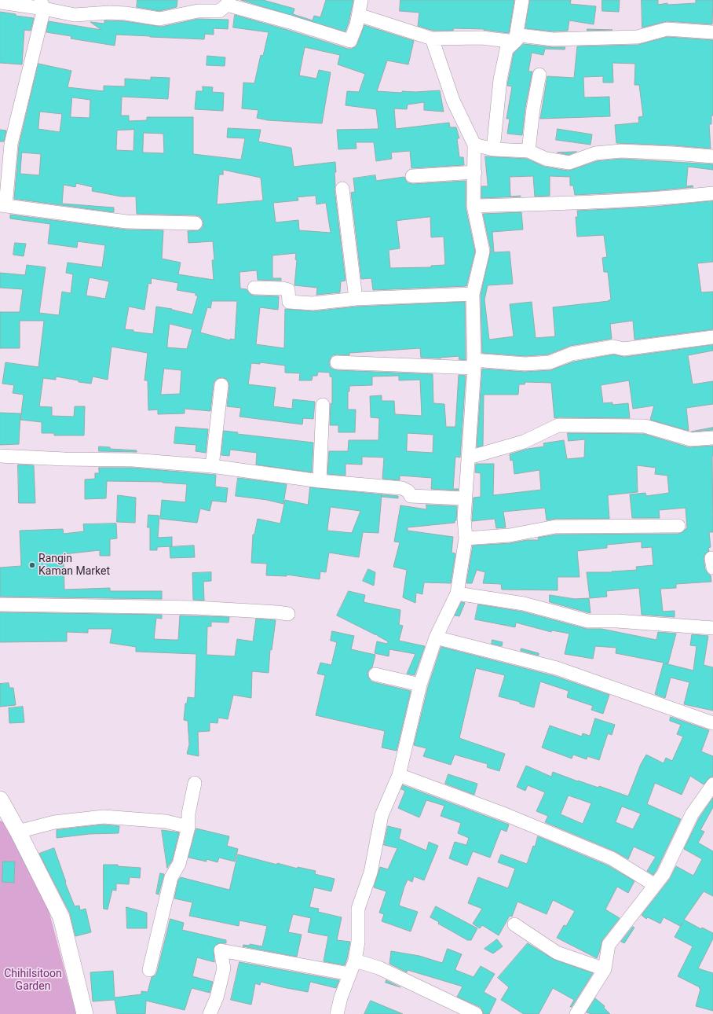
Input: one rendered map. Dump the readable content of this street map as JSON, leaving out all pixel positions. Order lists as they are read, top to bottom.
{
  "parks": ["Chihilsitoon Garden"],
  "places": ["Rangin Kaman Market"]
}
